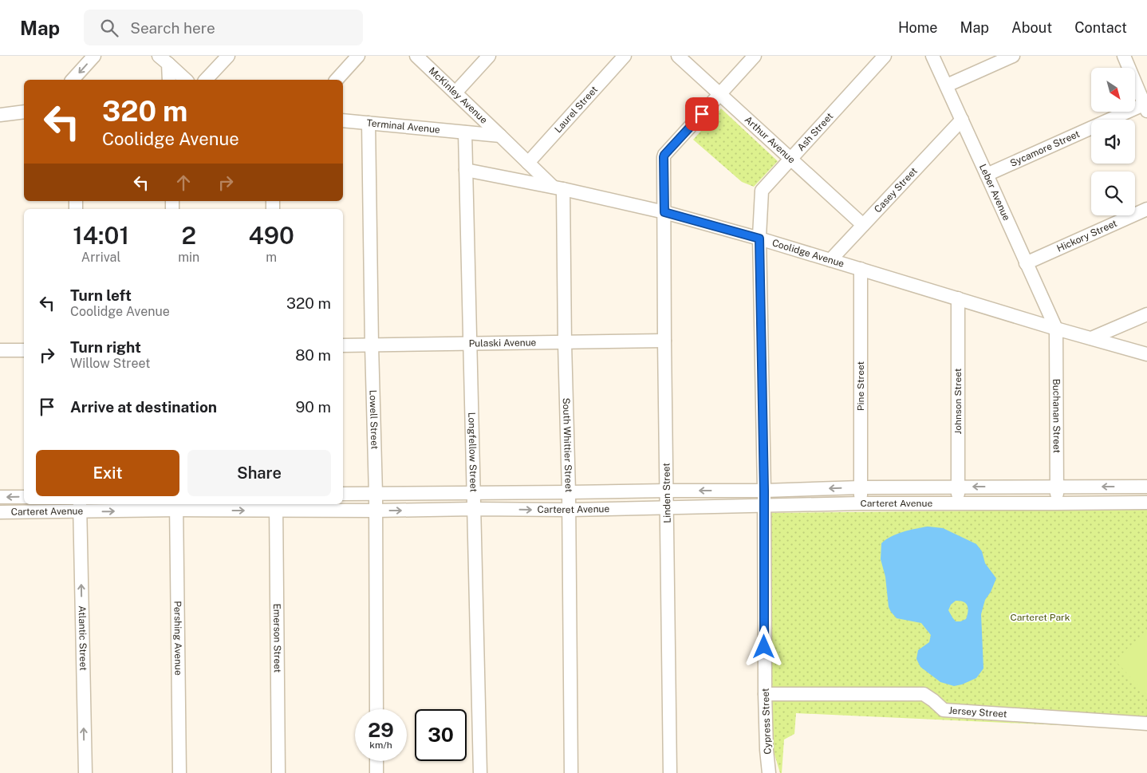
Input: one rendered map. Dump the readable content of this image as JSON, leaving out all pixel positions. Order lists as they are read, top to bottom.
{
  "streets": {
    "street": [
      "McKinley Avenue",
      "Laurel Street",
      "Terminal Avenue",
      "Ash Street",
      "Arthur Avenue",
      "Sycamore Street",
      "Casey Street",
      "Leber Avenue",
      "Hickory Street",
      "Coolidge Avenue",
      "Pulaski Avenue",
      "Pine Street",
      "Johnson Street",
      "Buchanan Street",
      "Lowell Street",
      "South Whittier Street",
      "Longfellow Street",
      "Linden Street",
      "Carteret Avenue",
      "Pershing Avenue",
      "Emerson Street",
      "Atlantic Street",
      "Jersey Street",
      "Cypress Street"
    ]
  },
  "crossings": [
    ["McKinley Avenue", "Laurel Street"],
    ["McKinley Avenue", "Terminal Avenue"],
    ["McKinley Avenue", "Coolidge Avenue"],
    ["McKinley Avenue", "South Whittier Street"],
    ["McKinley Avenue", "Longfellow Street"],
    ["Terminal Avenue", "Lowell Street"],
    ["Terminal Avenue", "Longfellow Street"],
    ["Ash Street", "Arthur Avenue"],
    ["Ash Street", "Coolidge Avenue"],
    ["Ash Street", "Cypress Street"],
    ["Arthur Avenue", "Casey Street"],
    ["Arthur Avenue", "Linden Street"],
    ["Sycamore Street", "Leber Avenue"],
    ["Casey Street", "Leber Avenue"],
    ["Casey Street", "Coolidge Avenue"],
    ["Leber Avenue", "Hickory Street"],
    ["Leber Avenue", "Coolidge Avenue"],
    ["Leber Avenue", "Buchanan Street"],
    ["Coolidge Avenue", "Pine Street"],
    ["Coolidge Avenue", "Johnson Street"],
    ["Coolidge Avenue", "Buchanan Street"],
    ["Coolidge Avenue", "South Whittier Street"],
    ["Coolidge Avenue", "Longfellow Street"],
    ["Coolidge Avenue", "Linden Street"],
    ["Coolidge Avenue", "Cypress Street"],
    ["Pulaski Avenue", "Lowell Street"],
    ["Pulaski Avenue", "South Whittier Street"],
    ["Pulaski Avenue", "Longfellow Street"],
    ["Pulaski Avenue", "Linden Street"],
    ["Pine Street", "Carteret Avenue"],
    ["Johnson Street", "Carteret Avenue"],
    ["Buchanan Street", "Carteret Avenue"],
    ["Lowell Street", "Carteret Avenue"],
    ["South Whittier Street", "Carteret Avenue"],
    ["Longfellow Street", "Carteret Avenue"],
    ["Linden Street", "Carteret Avenue"],
    ["Carteret Avenue", "Pershing Avenue"],
    ["Carteret Avenue", "Emerson Street"],
    ["Carteret Avenue", "Atlantic Street"],
    ["Carteret Avenue", "Cypress Street"],
    ["Jersey Street", "Cypress Street"]
  ],
  "one_way": ["Atlantic Street"],
  "parks": ["Carteret Park"],
  "north": "bottom right",
  "page": {
    "header": "Map",
    "search": "Search here",
    "nav": [
      "Home",
      "Map",
      "About",
      "Contact"
    ],
    "turn": ["320 m", "Coolidge Avenue"],
    "eta": [
      "14:01",
      "Arrival",
      "2",
      "min",
      "490",
      "m"
    ],
    "list": [
      {
        "name": "Turn left",
        "note": "Coolidge Avenue",
        "value": "320 m"
      },
      {
        "name": "Turn right",
        "note": "Willow Street",
        "value": "80 m"
      },
      {
        "name": "Arrive at destination",
        "value": "90 m"
      }
    ],
    "buttons": ["Exit", "Share"],
    "speed": "29 km/h",
    "limit": "30"
  }
}
